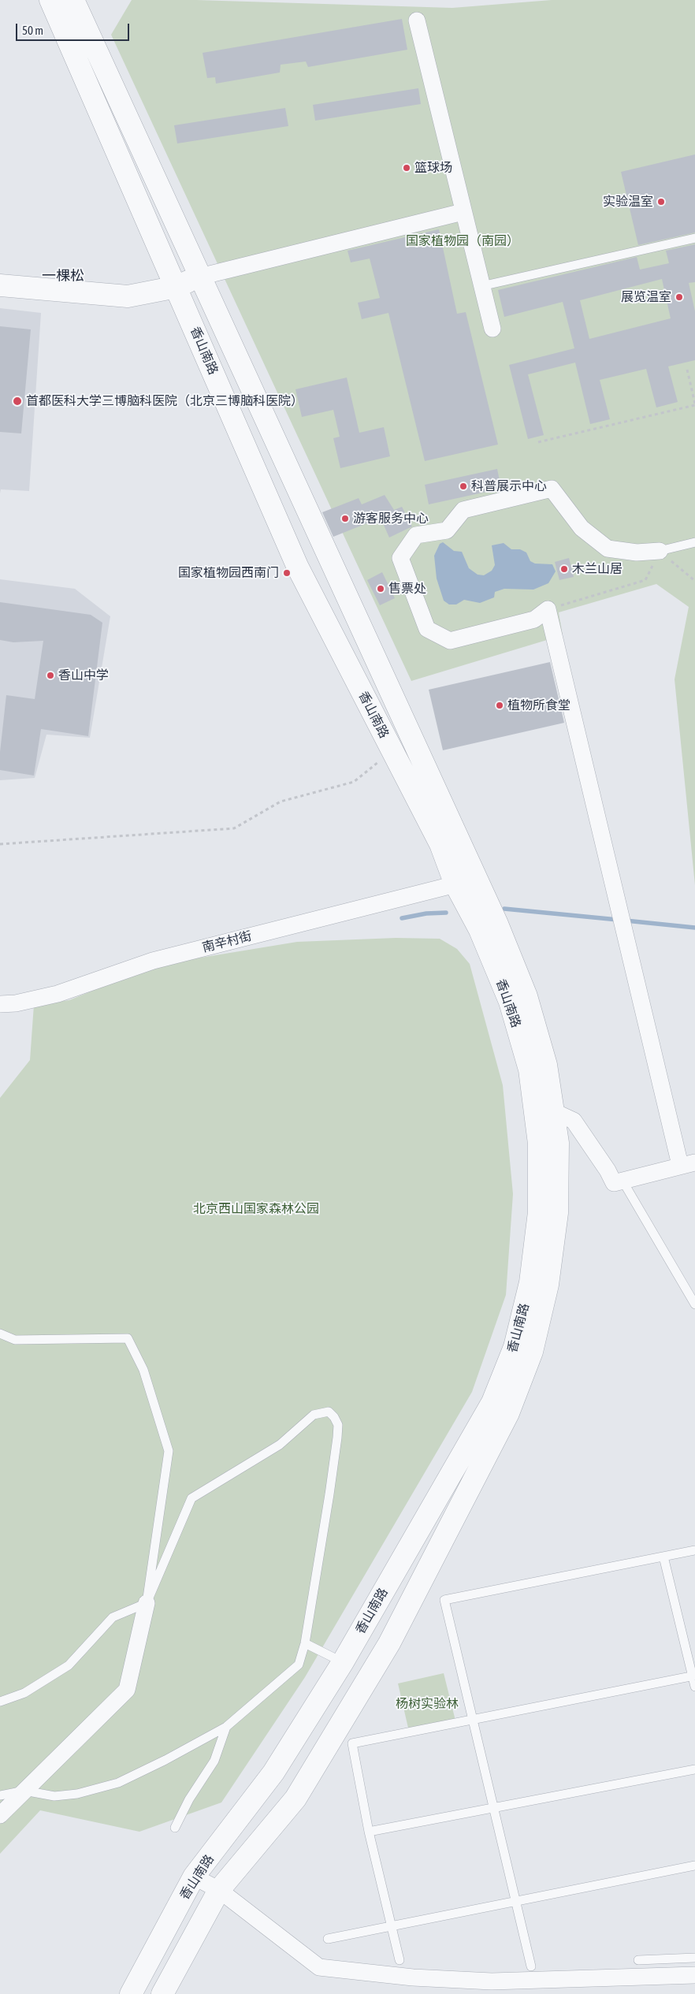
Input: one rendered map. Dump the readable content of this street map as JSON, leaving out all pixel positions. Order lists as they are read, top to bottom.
{
  "streets": {
    "street": ["香山南路", "南辛村街"]
  },
  "crossings": [
    ["香山南路", "南辛村街"]
  ],
  "districts": ["一棵松"],
  "parks": ["国家植物园（南园）", "北京西山国家森林公园", "杨树实验林"],
  "places": [
    "篮球场",
    "实验温室",
    "展览温室",
    "首都医科大学三博脑科医院（北京三博脑科医院）",
    "科普展示中心",
    "游客服务中心",
    "木兰山居",
    "国家植物园西南门",
    "售票处",
    "香山中学",
    "植物所食堂"
  ],
  "scale_bar": "50 m"
}
